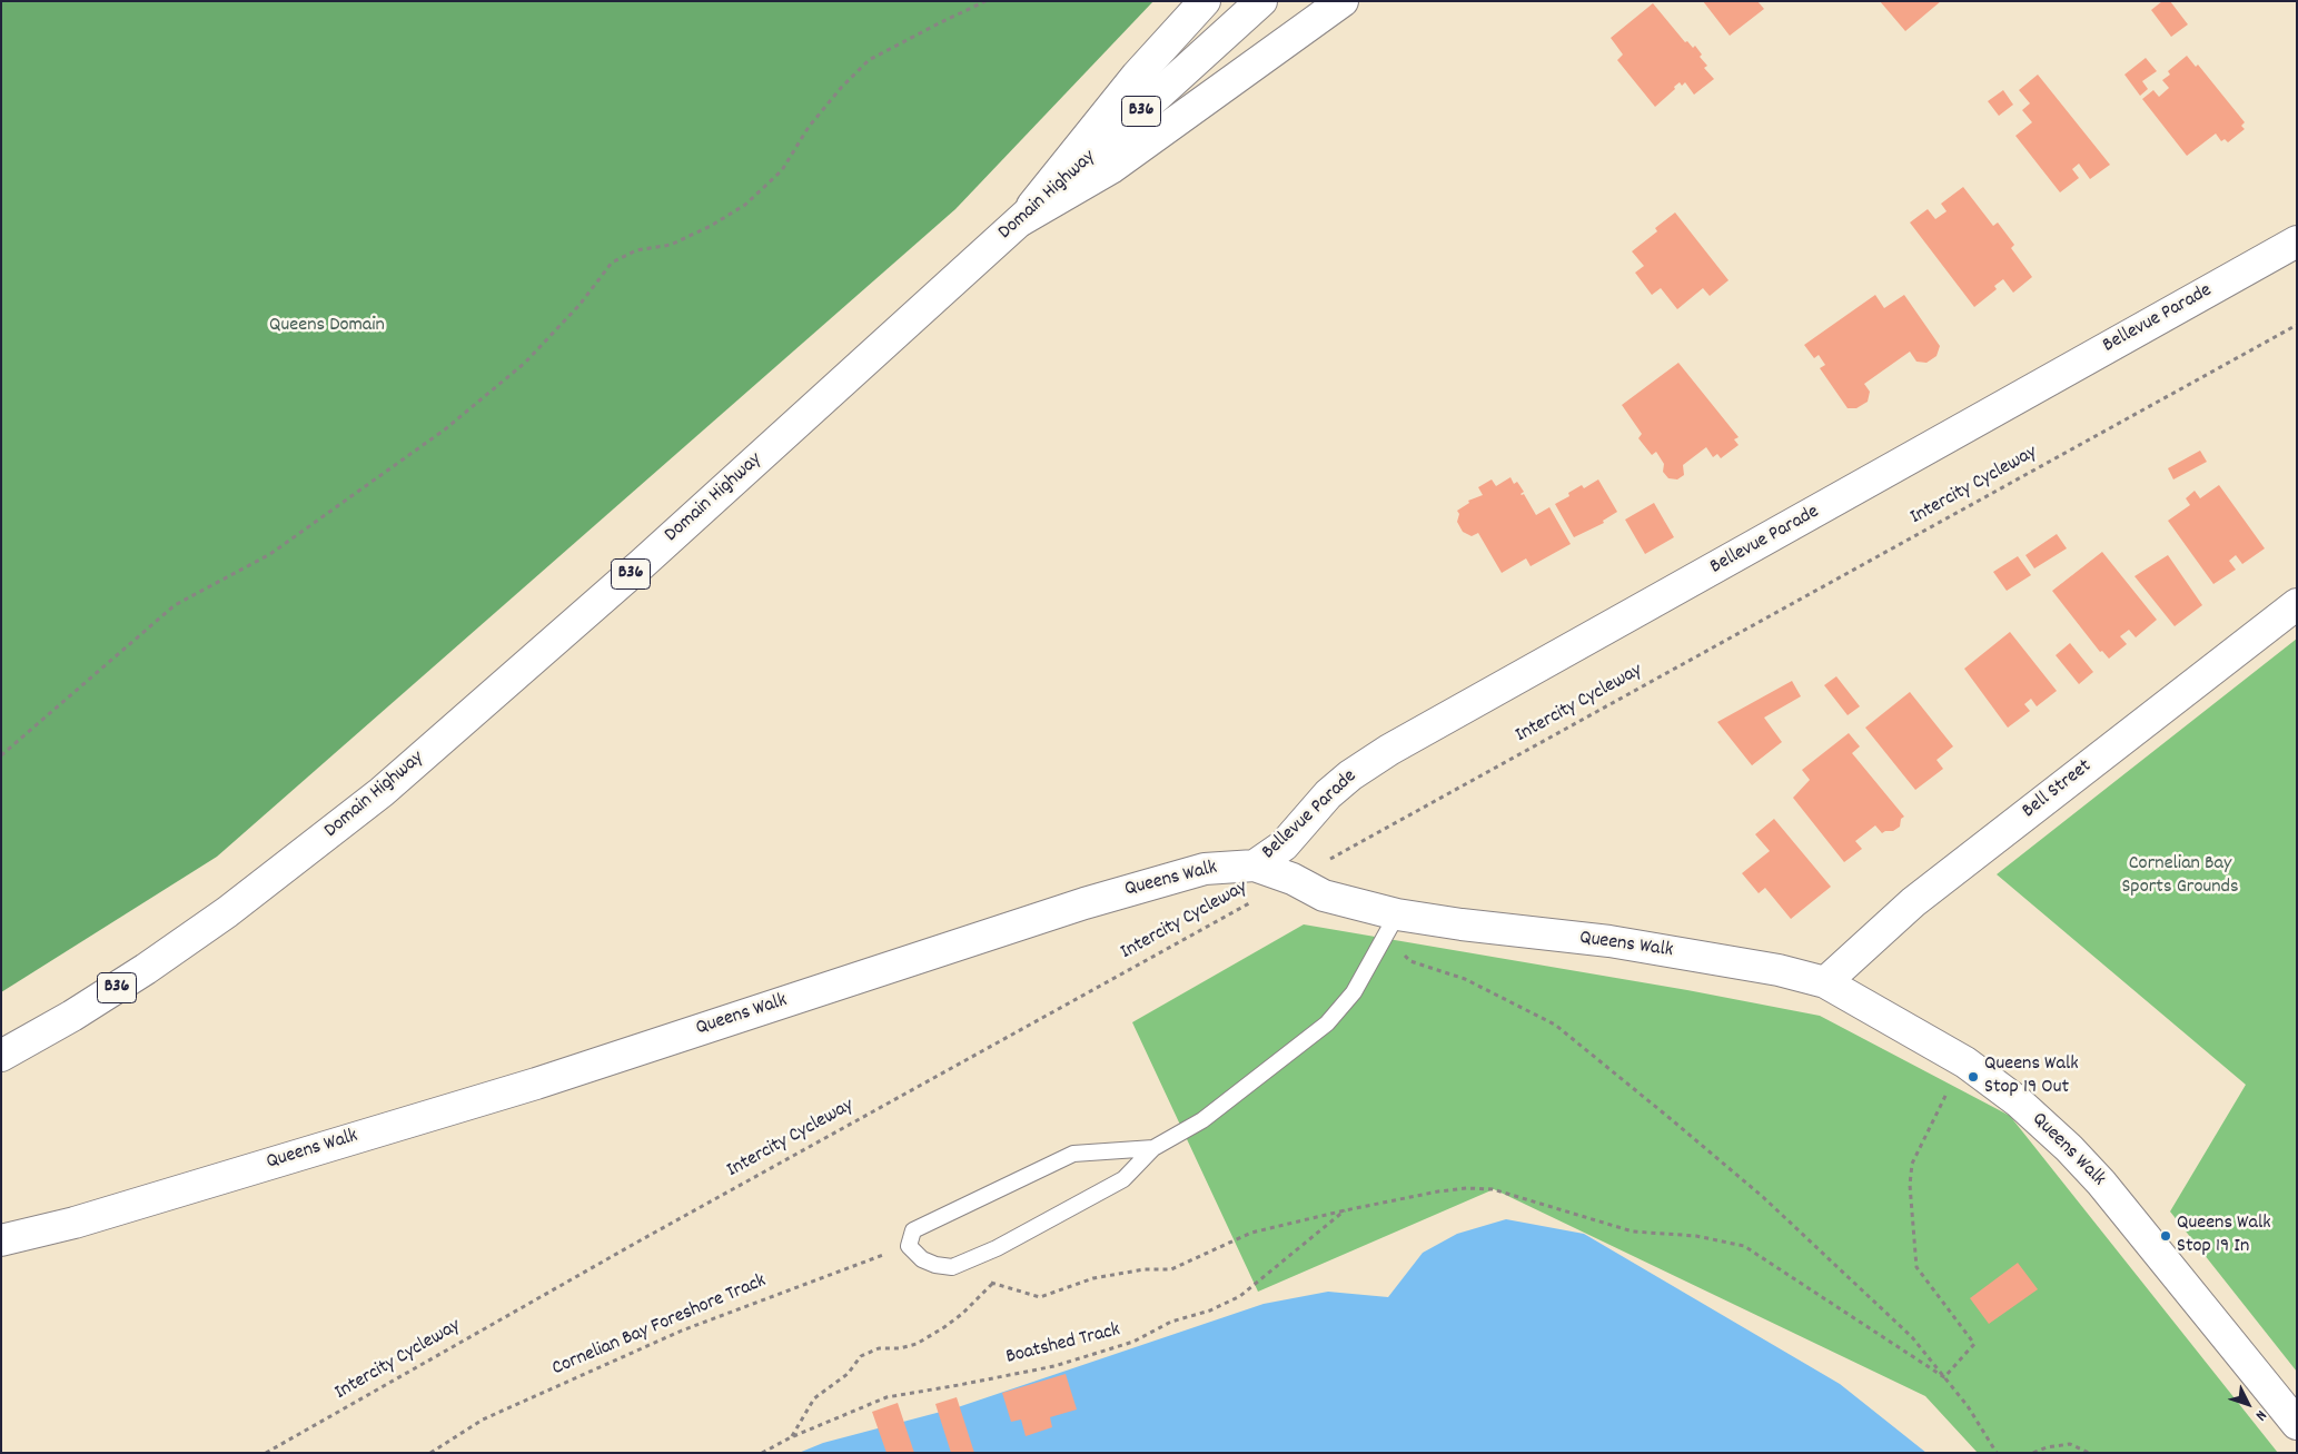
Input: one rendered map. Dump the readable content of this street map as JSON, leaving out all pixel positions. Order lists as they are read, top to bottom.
{
  "streets": {
    "main road": [
      "B36",
      "Domain Highway",
      "Bellevue Parade",
      "Bell Street",
      "Queens Walk"
    ],
    "path": ["Intercity Cycleway", "Cornelian Bay Foreshore Track", "Boatshed Track"]
  },
  "crossings": [
    ["Bellevue Parade", "Queens Walk"],
    ["Intercity Cycleway", "Queens Walk"],
    ["Bell Street", "Queens Walk"]
  ],
  "parks": ["Queens Domain", "Cornelian Bay Sports Grounds"],
  "places": ["Queens Walk Stop 19 Out", "Queens Walk Stop 19 In"],
  "north": "bottom right"
}
